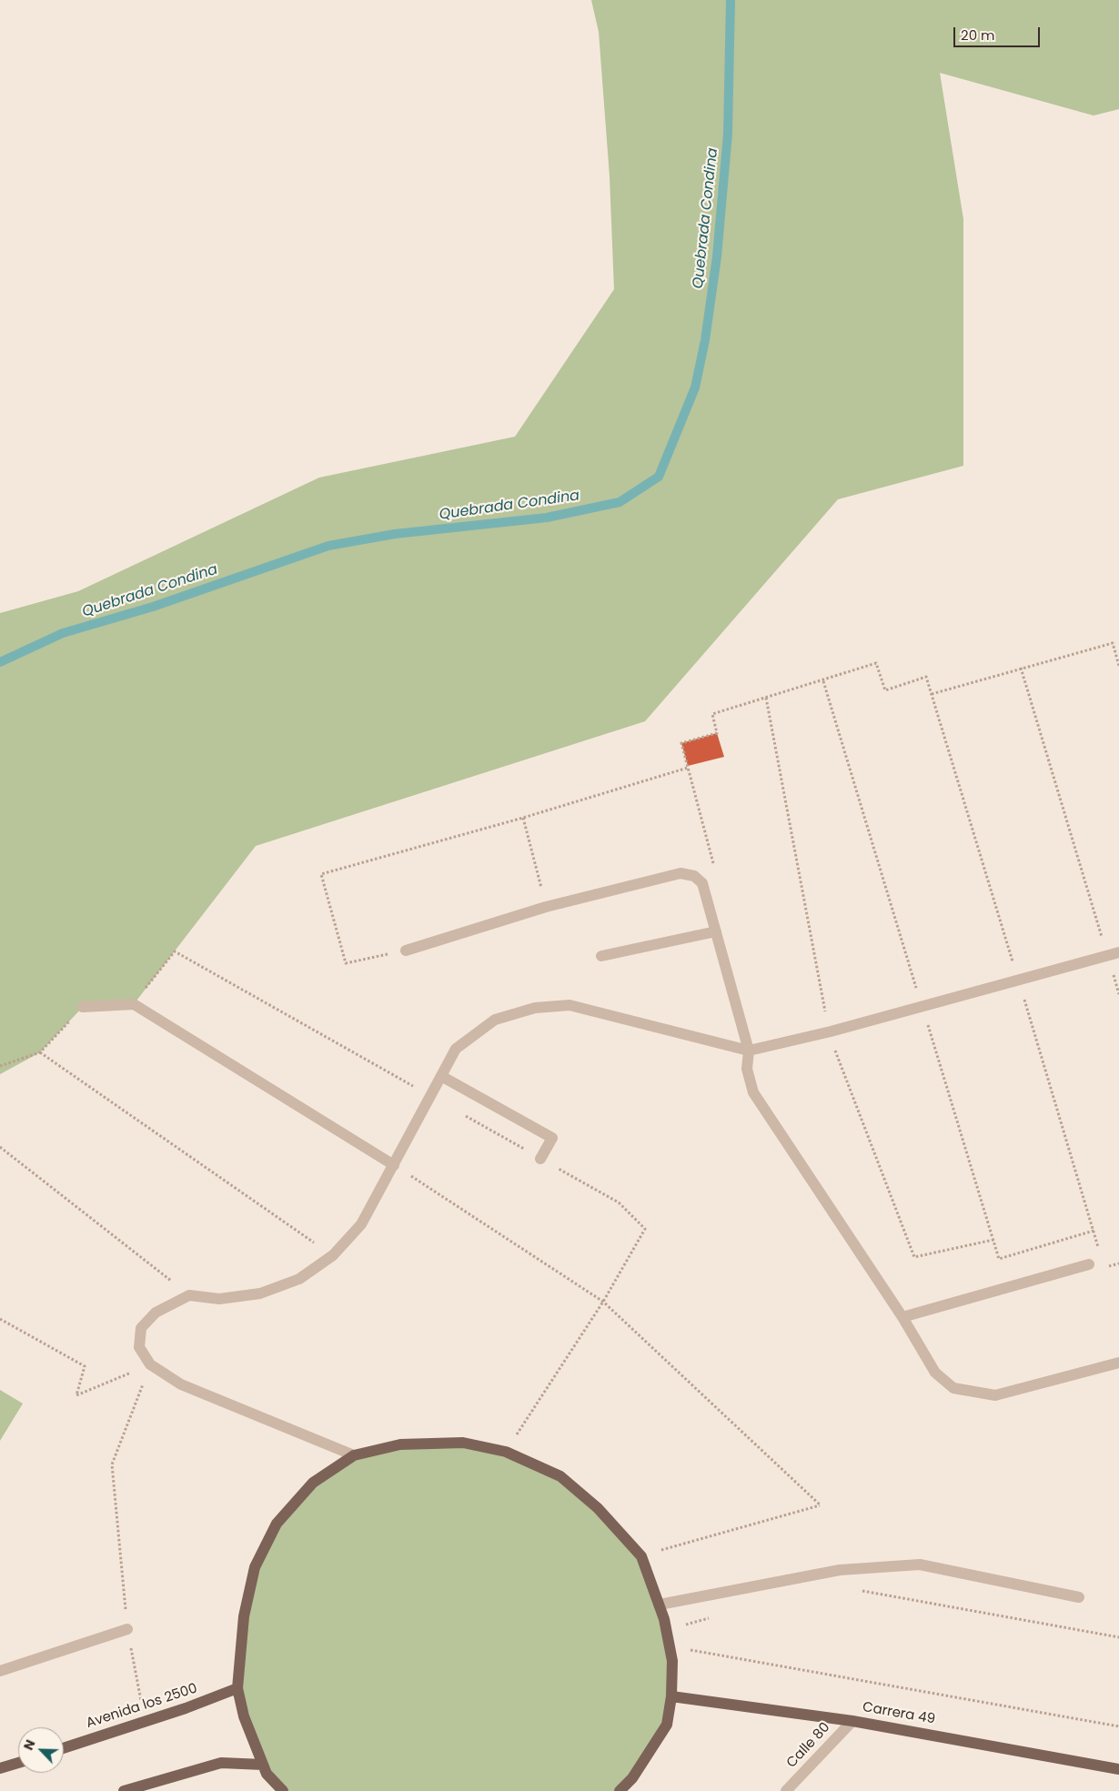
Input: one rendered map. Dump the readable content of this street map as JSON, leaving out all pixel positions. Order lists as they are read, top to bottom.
{
  "streets": {
    "main road": ["Avenida los 2500", "Carrera 49"],
    "street": ["Calle 80"]
  },
  "crossings": [
    ["Carrera 49", "Calle 80"]
  ],
  "water": ["Quebrada Condina"],
  "scale_bar": "20 m",
  "north": "top left"
}
